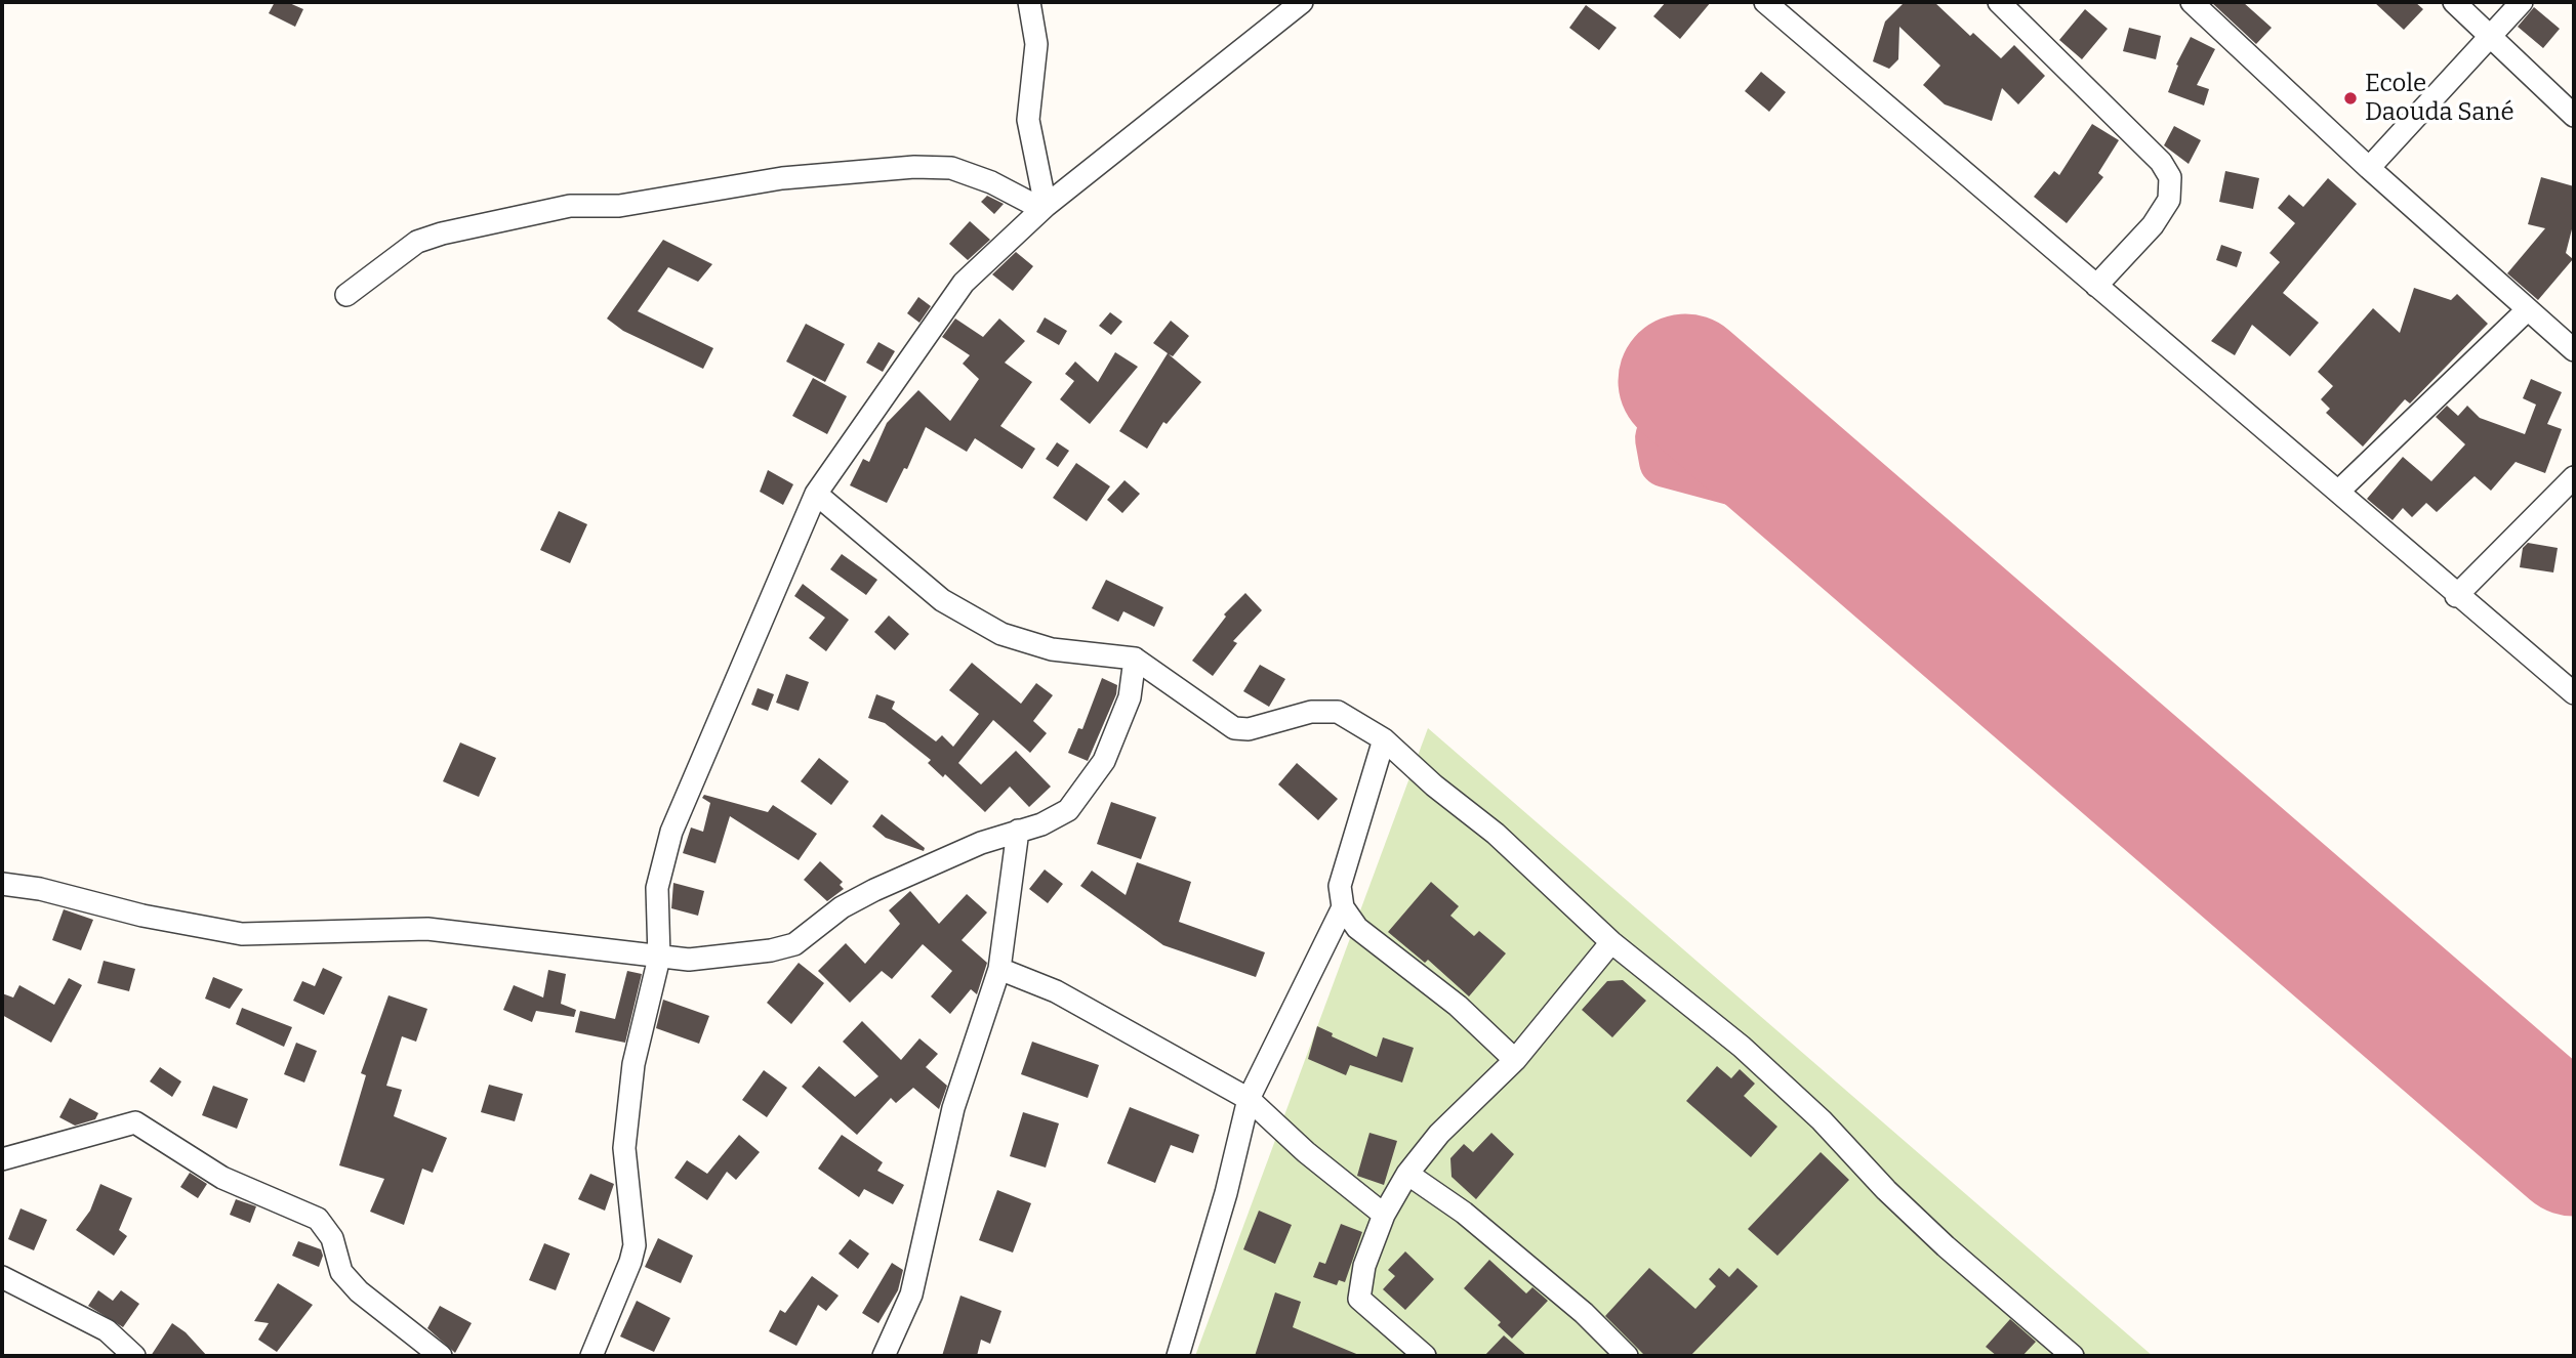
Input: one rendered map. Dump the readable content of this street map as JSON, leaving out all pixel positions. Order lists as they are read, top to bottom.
{
  "places": ["Ecole Daouda Sané"]
}
